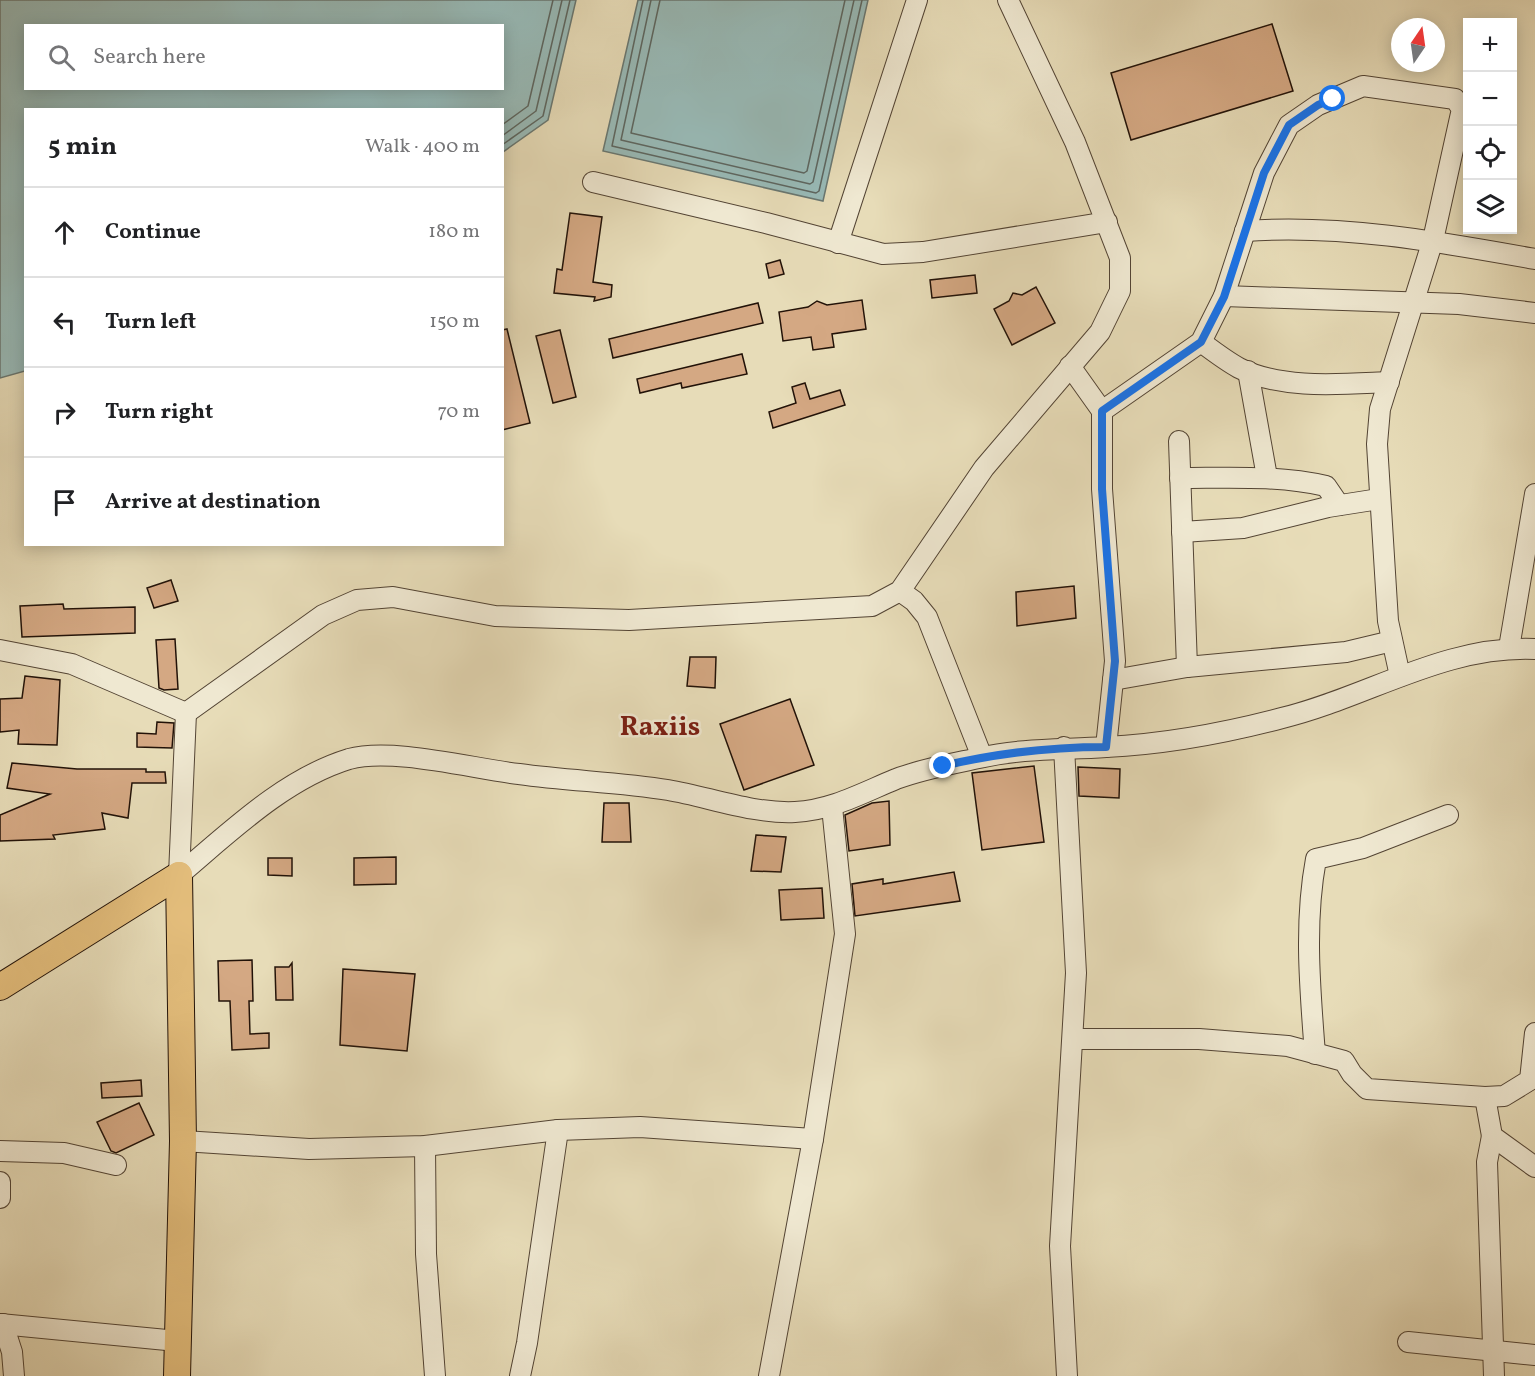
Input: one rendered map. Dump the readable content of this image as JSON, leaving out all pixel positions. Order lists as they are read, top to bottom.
{
  "districts": ["Raxiis"],
  "north": "top",
  "page": {
    "map_buttons": ["+", "−"],
    "search": "Search here",
    "heading": ["5 min", "Walk · 400 m"],
    "list": [
      ["Continue", "180 m"],
      ["Turn left", "150 m"],
      ["Turn right", "70 m"],
      "Arrive at destination"
    ]
  }
}
